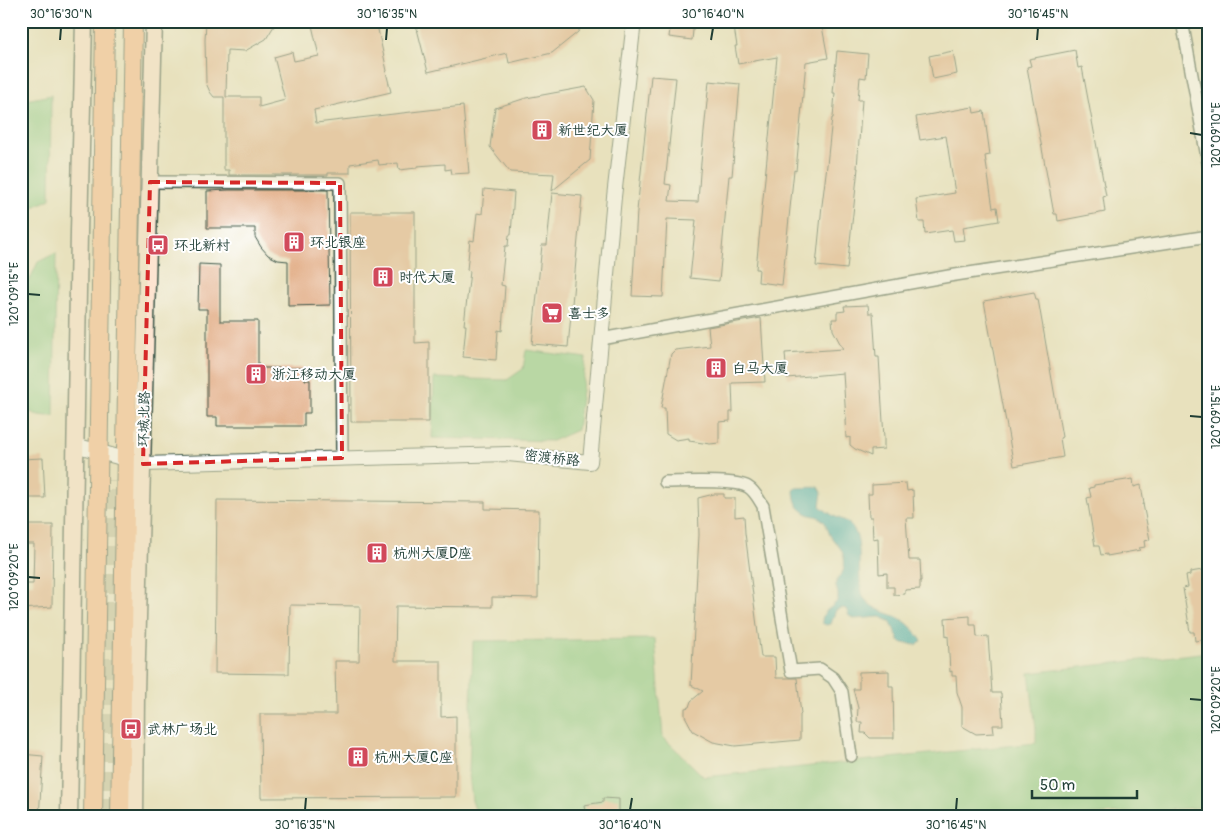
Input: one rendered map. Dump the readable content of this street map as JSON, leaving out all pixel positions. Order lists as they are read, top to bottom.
{
  "streets": {
    "main road": ["环城北路"],
    "street": ["密渡桥路"]
  },
  "crossings": [
    ["环城北路", "密渡桥路"]
  ],
  "places": {
    "building": [
      "新世纪大厦",
      "环北银座",
      "时代大厦",
      "白马大厦",
      "浙江移动大厦",
      "杭州大厦D座",
      "杭州大厦C座"
    ],
    "bus stop": ["环北新村", "武林广场北"],
    "supermarket": ["喜士多"]
  },
  "scale_bar": "50 m",
  "coordinates": [
    "30°16'30\"N",
    "30°16'35\"N",
    "30°16'40\"N",
    "30°16'45\"N",
    "120°09'10\"E",
    "120°09'15\"E",
    "120°09'20\"E"
  ]
}
